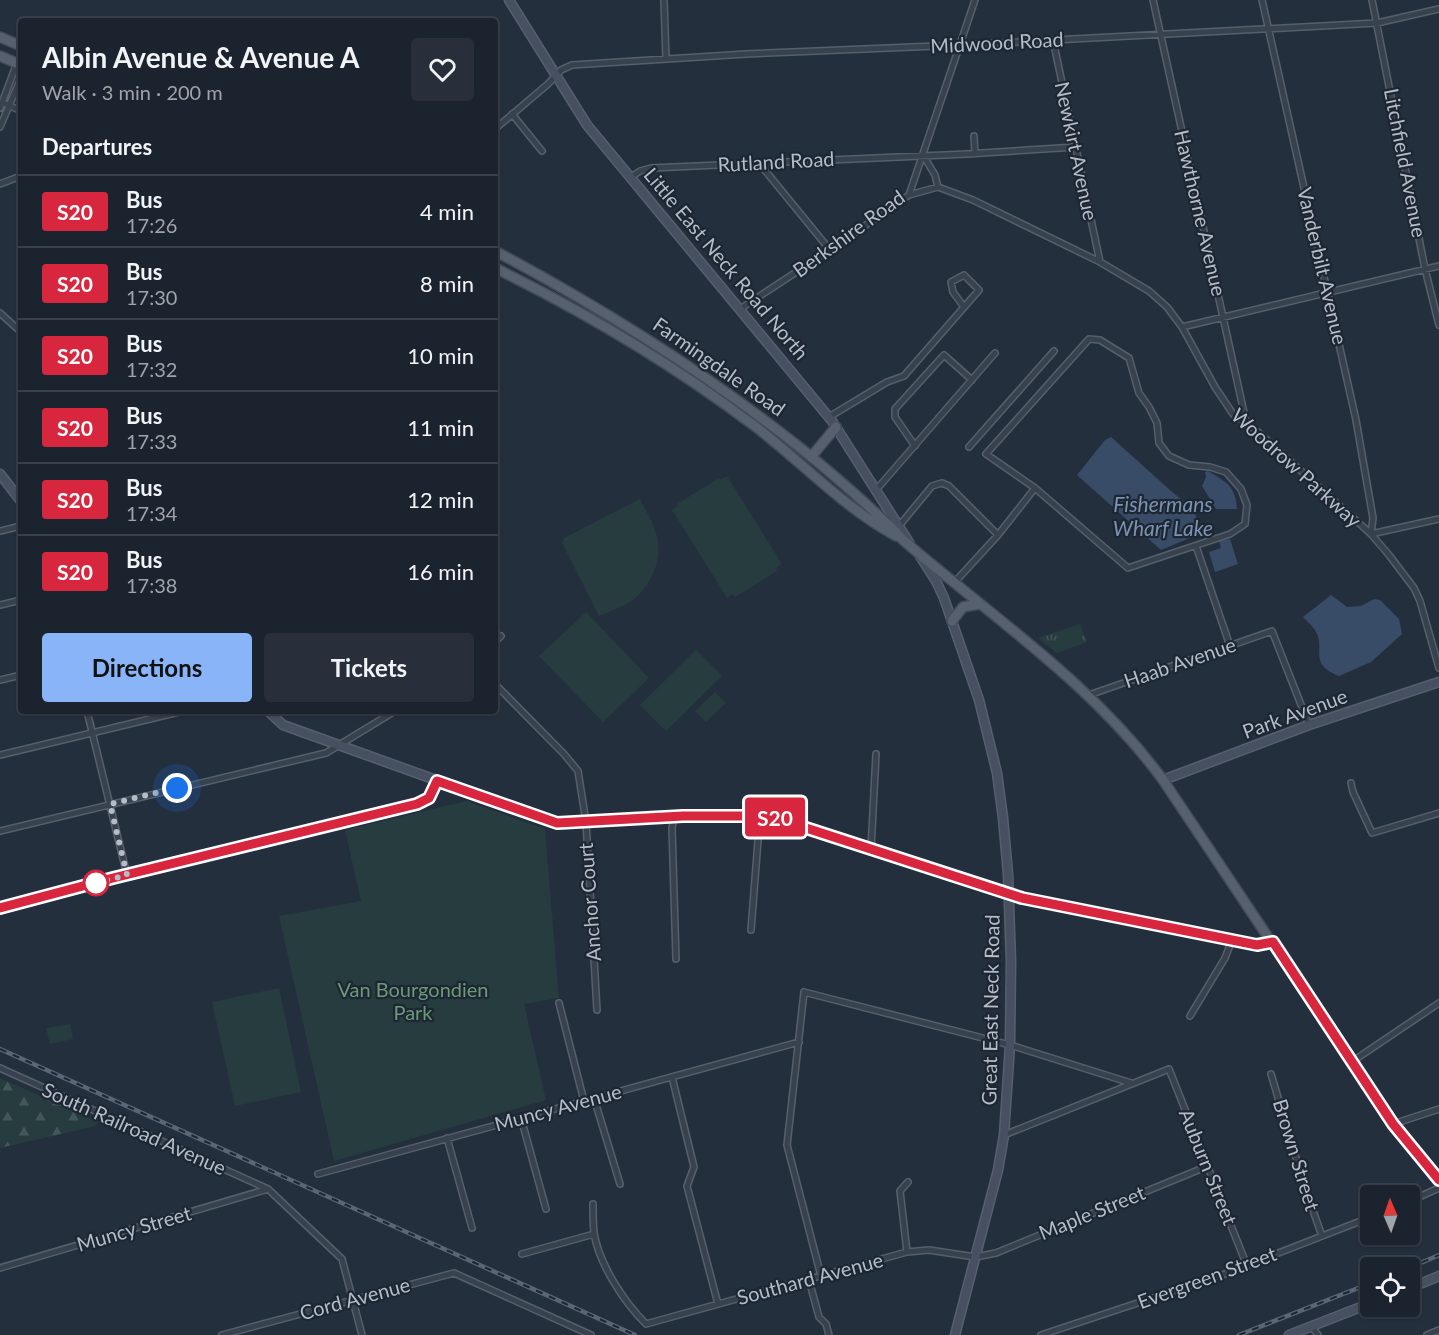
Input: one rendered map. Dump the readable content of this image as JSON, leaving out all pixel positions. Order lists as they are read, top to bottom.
{
  "streets": {
    "main road": ["Farmingdale Road"],
    "street": [
      "Midwood Road",
      "Newkirt Avenue",
      "Rutland Road",
      "Litchfield Avenue",
      "Hawthorne Avenue",
      "Berkshire Road",
      "Little East Neck Road North",
      "Vanderbilt Avenue",
      "Woodrow Parkway",
      "Haab Avenue",
      "Park Avenue",
      "Anchor Court",
      "Great East Neck Road",
      "Muncy Avenue",
      "South Railroad Avenue",
      "Brown Street",
      "Auburn Street",
      "Maple Street",
      "Muncy Street",
      "Evergreen Street",
      "Southard Avenue",
      "Cord Avenue"
    ]
  },
  "crossings": [
    ["Midwood Road", "Newkirt Avenue"],
    ["Midwood Road", "Litchfield Avenue"],
    ["Midwood Road", "Hawthorne Avenue"],
    ["Midwood Road", "Berkshire Road"],
    ["Midwood Road", "Little East Neck Road North"],
    ["Midwood Road", "Vanderbilt Avenue"],
    ["Newkirt Avenue", "Rutland Road"],
    ["Newkirt Avenue", "Woodrow Parkway"],
    ["Rutland Road", "Berkshire Road"],
    ["Rutland Road", "Little East Neck Road North"],
    ["Hawthorne Avenue", "Woodrow Parkway"],
    ["Berkshire Road", "Little East Neck Road North"],
    ["Little East Neck Road North", "Farmingdale Road"],
    ["Little East Neck Road North", "Great East Neck Road"],
    ["Vanderbilt Avenue", "Woodrow Parkway"],
    ["Farmingdale Road", "Great East Neck Road"],
    ["Haab Avenue", "Park Avenue"],
    ["Great East Neck Road", "Maple Street"],
    ["Great East Neck Road", "Southard Avenue"],
    ["South Railroad Avenue", "Muncy Street"],
    ["South Railroad Avenue", "Cord Avenue"],
    ["Brown Street", "Evergreen Street"],
    ["Auburn Street", "Maple Street"],
    ["Auburn Street", "Evergreen Street"],
    ["Maple Street", "Southard Avenue"]
  ],
  "water": ["Fishermans Wharf Lake"],
  "parks": ["Van Bourgondien Park"],
  "lines": ["bus line S20"],
  "north": "top",
  "page": {
    "on_map": "S20",
    "heading": [
      ["Albin Avenue & Avenue A", "Walk · 3 min · 200 m"],
      "Departures"
    ],
    "list": [
      {
        "mark": "S20",
        "name": "Bus",
        "note": "17:26",
        "value": "4 min"
      },
      {
        "mark": "S20",
        "name": "Bus",
        "note": "17:30",
        "value": "8 min"
      },
      {
        "mark": "S20",
        "name": "Bus",
        "note": "17:32",
        "value": "10 min"
      },
      {
        "mark": "S20",
        "name": "Bus",
        "note": "17:33",
        "value": "11 min"
      },
      {
        "mark": "S20",
        "name": "Bus",
        "note": "17:34",
        "value": "12 min"
      },
      {
        "mark": "S20",
        "name": "Bus",
        "note": "17:38",
        "value": "16 min"
      }
    ],
    "buttons": ["Directions", "Tickets"]
  }
}
